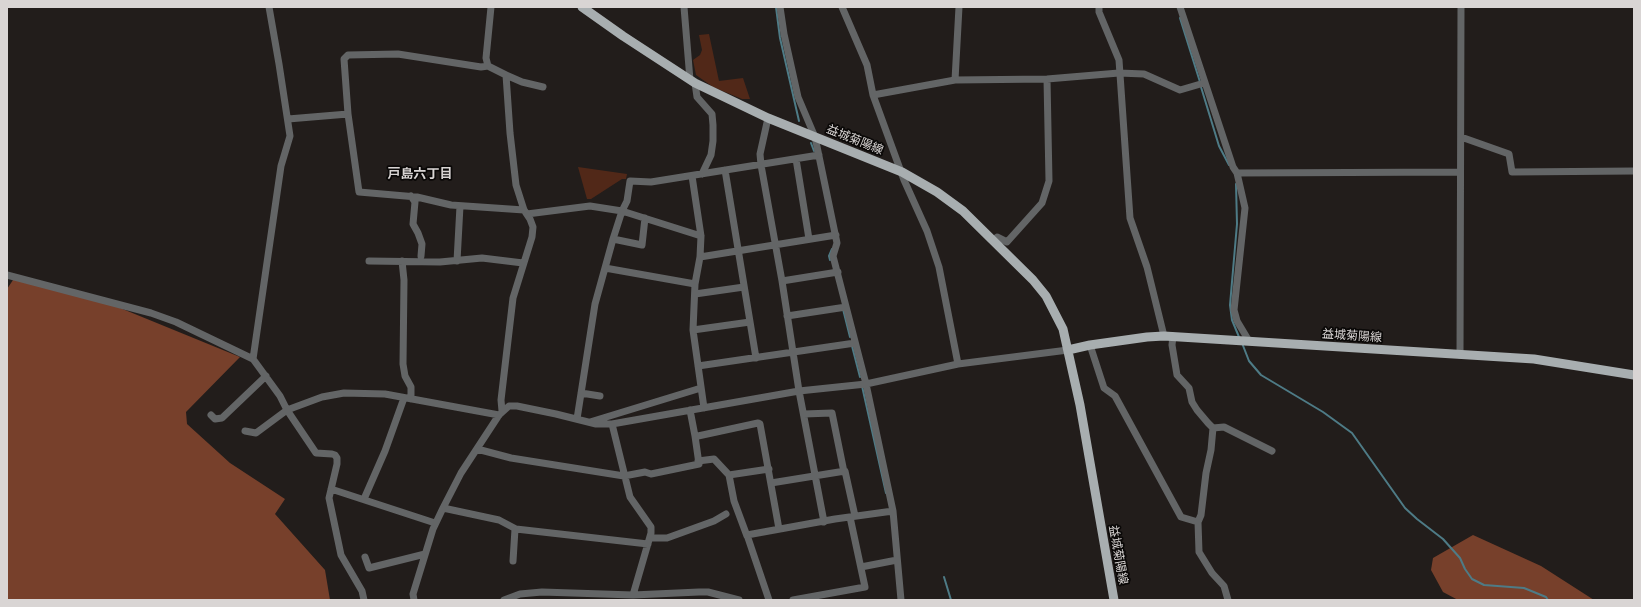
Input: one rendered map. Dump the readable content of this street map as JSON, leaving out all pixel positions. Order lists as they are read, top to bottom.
{
  "streets": {
    "main road": ["益城菊陽線"]
  },
  "districts": ["戸島六丁目"]
}
